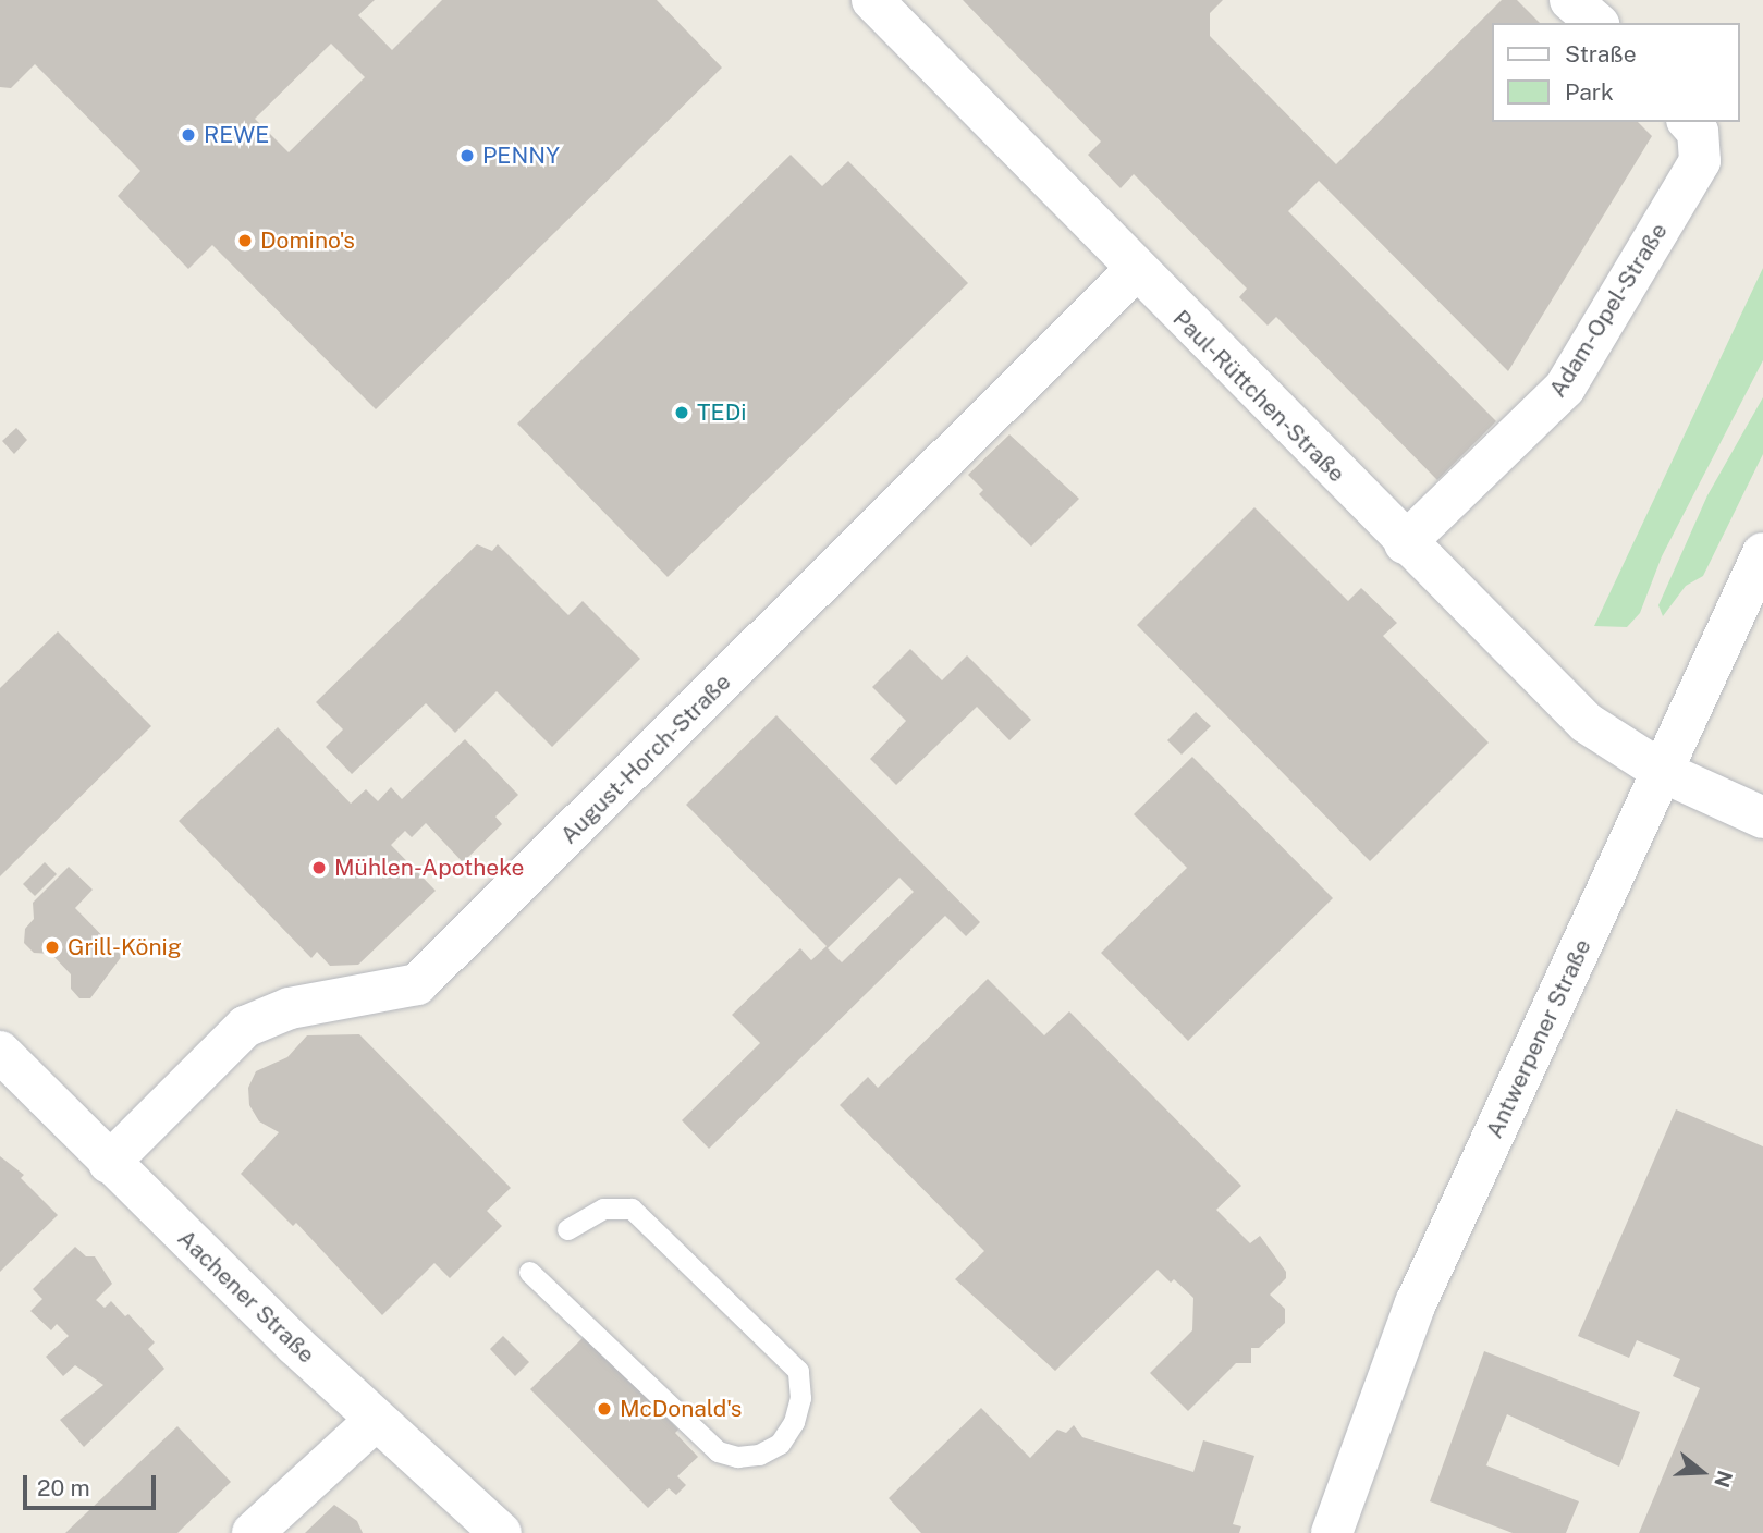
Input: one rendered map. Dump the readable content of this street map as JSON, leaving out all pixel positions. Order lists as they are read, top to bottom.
{
  "streets": {
    "street": [
      "Adam-Opel-Straße",
      "Paul-Rüttchen-Straße",
      "August-Horch-Straße",
      "Antwerpener Straße",
      "Aachener Straße"
    ]
  },
  "crossings": [
    ["Adam-Opel-Straße", "Paul-Rüttchen-Straße"],
    ["Paul-Rüttchen-Straße", "August-Horch-Straße"],
    ["Paul-Rüttchen-Straße", "Antwerpener Straße"],
    ["August-Horch-Straße", "Aachener Straße"]
  ],
  "places": [
    "REWE",
    "PENNY",
    "Domino's",
    "TEDi",
    "Mühlen-Apotheke",
    "Grill-König",
    "McDonald's"
  ],
  "legend": ["Straße", "Park"],
  "scale_bar": "20 m",
  "north": "right"
}
